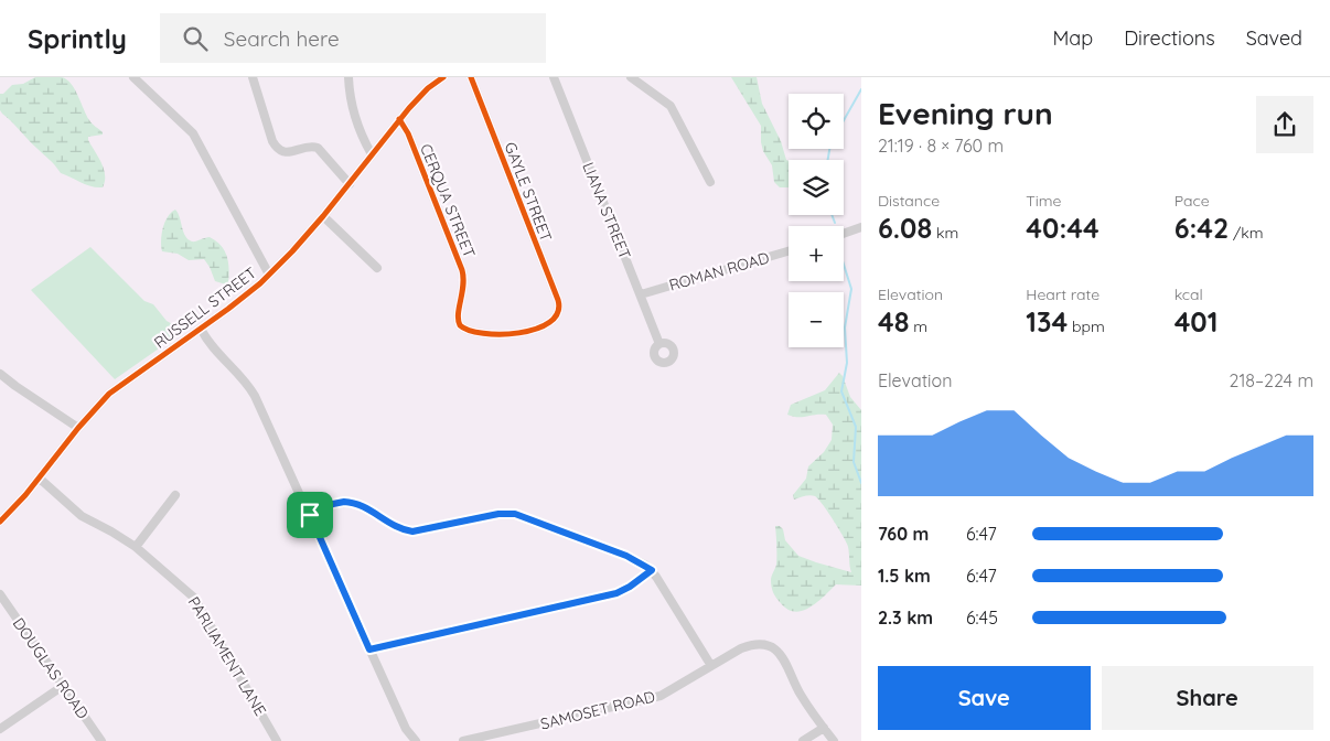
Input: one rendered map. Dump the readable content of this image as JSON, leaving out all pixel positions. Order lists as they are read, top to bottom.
{
  "streets": {
    "street": [
      "GAYLE STREET",
      "CERQUA STREET",
      "LIANA STREET",
      "ROMAN ROAD",
      "RUSSELL STREET",
      "PARLIAMENT LANE",
      "DOUGLAS ROAD",
      "SAMOSET ROAD"
    ]
  },
  "crossings": [
    ["GAYLE STREET", "CERQUA STREET"],
    ["CERQUA STREET", "RUSSELL STREET"],
    ["LIANA STREET", "ROMAN ROAD"],
    ["RUSSELL STREET", "PARLIAMENT LANE"]
  ],
  "page": {
    "header": "Sprintly",
    "search": "Search here",
    "nav": ["Map", "Directions", "Saved"],
    "heading": ["Evening run", "21:19 · 8 × 760 m"],
    "map_buttons": ["+", "−"],
    "stats": [
      ["Distance", "6.08 km"],
      ["Time", "40:44"],
      ["Pace", "6:42 /km"],
      ["Elevation", "48 m"],
      ["Heart rate", "134 bpm"],
      ["kcal", "401"]
    ],
    "chart": ["Elevation", "218–224 m"],
    "list": [
      {
        "name": "760 m",
        "note": "6:47"
      },
      {
        "name": "1.5 km",
        "note": "6:47"
      },
      {
        "name": "2.3 km",
        "note": "6:45"
      }
    ],
    "buttons": ["Save", "Share"]
  }
}
